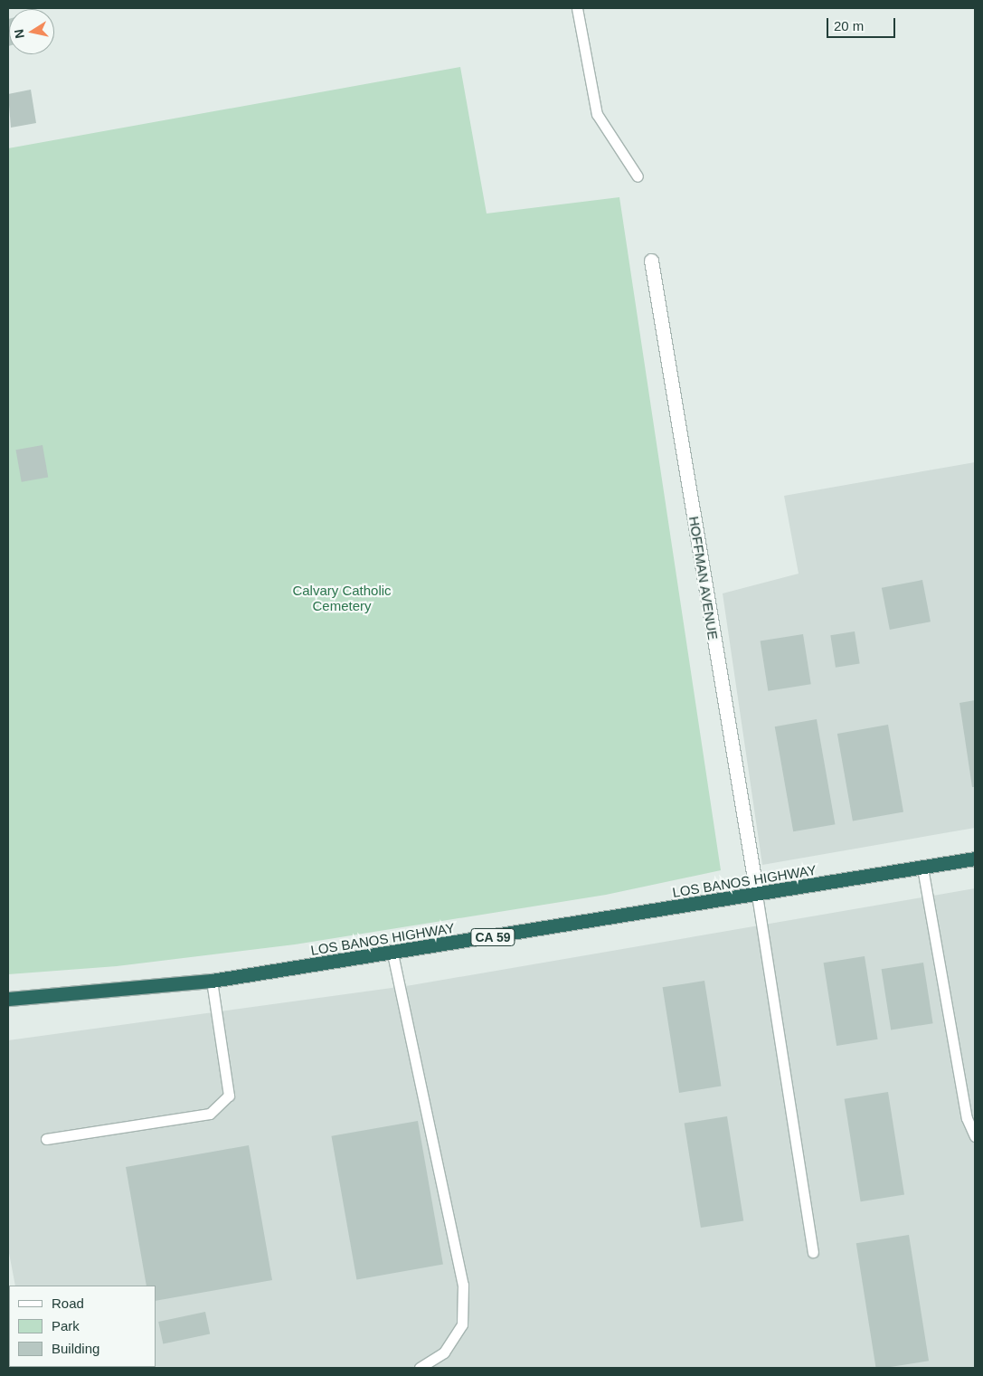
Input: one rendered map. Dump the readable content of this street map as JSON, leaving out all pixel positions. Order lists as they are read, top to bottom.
{
  "streets": {
    "highway": ["LOS BANOS HIGHWAY", "CA 59"],
    "street": ["HOFFMAN AVENUE"]
  },
  "crossings": [
    ["HOFFMAN AVENUE", "LOS BANOS HIGHWAY"]
  ],
  "parks": ["Calvary Catholic Cemetery"],
  "legend": ["Road", "Park", "Building"],
  "scale_bar": "20 m",
  "north": "left"
}
